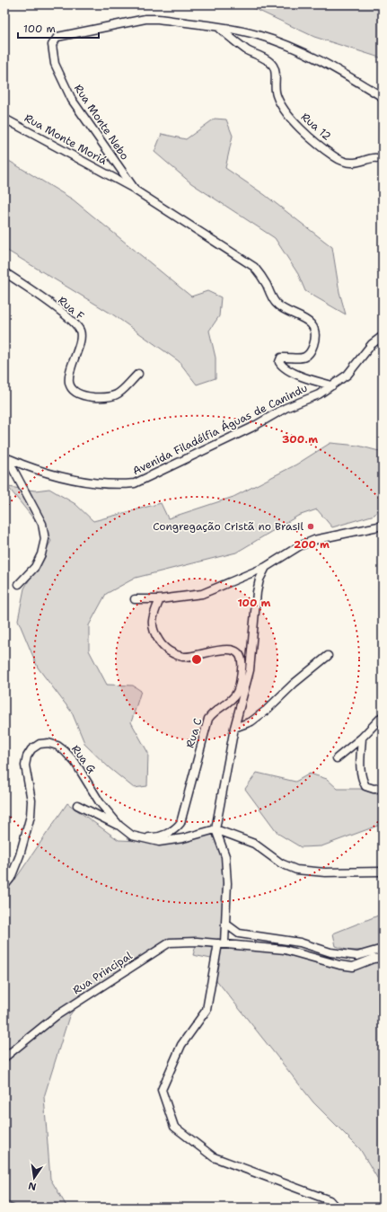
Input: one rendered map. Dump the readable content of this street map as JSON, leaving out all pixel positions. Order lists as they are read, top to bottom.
{
  "streets": {
    "street": [
      "Rua Monte Nebo",
      "Rua 12",
      "Rua Monte Moriá",
      "Rua F",
      "Avenida Filadélfia Águas de Canindu",
      "Rua C",
      "Rua G",
      "Rua Principal"
    ]
  },
  "crossings": [
    ["Rua Monte Nebo", "Rua 12"],
    ["Rua Monte Nebo", "Rua Monte Moriá"],
    ["Rua Monte Nebo", "Avenida Filadélfia Águas de Canindu"],
    ["Rua C", "Rua G"]
  ],
  "places": ["Congregação Cristã no Brasil"],
  "scale_bar": "100 m",
  "north": "bottom",
  "rings": ["300 m", "200 m", "100 m"]
}
